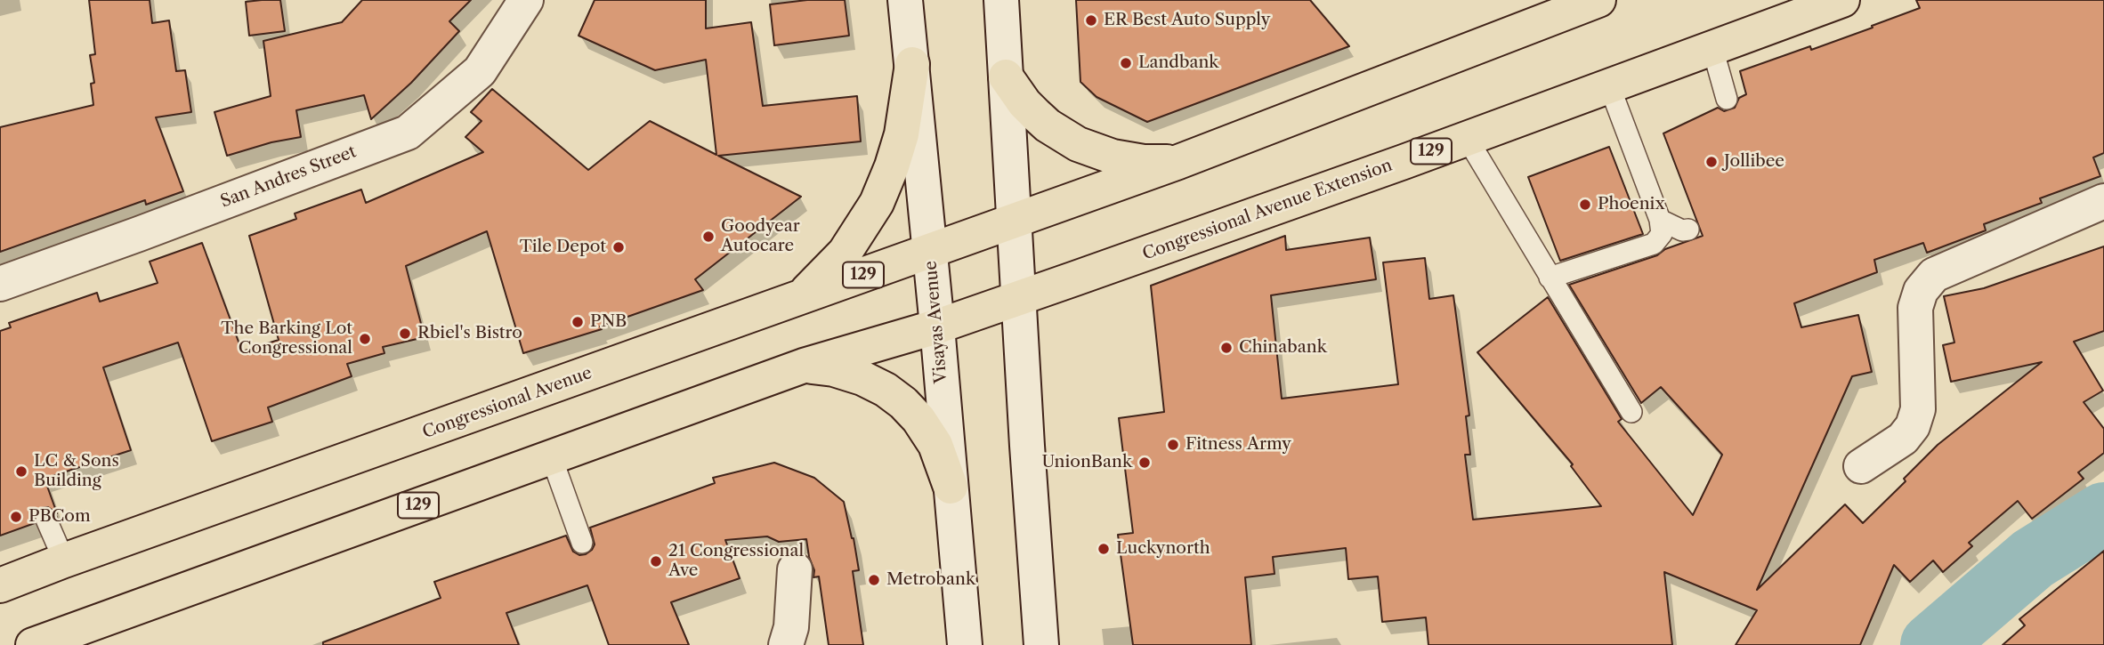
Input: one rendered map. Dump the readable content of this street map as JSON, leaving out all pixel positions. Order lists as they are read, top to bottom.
{
  "streets": {
    "main road": [
      "129",
      "San Andres Street",
      "Congressional Avenue Extension",
      "Visayas Avenue",
      "Congressional Avenue"
    ]
  },
  "crossings": [
    ["129", "Congressional Avenue Extension"],
    ["129", "Visayas Avenue"],
    ["129", "Congressional Avenue"],
    ["Congressional Avenue Extension", "Visayas Avenue"],
    ["Visayas Avenue", "Congressional Avenue"]
  ],
  "places": [
    "ER Best Auto Supply",
    "Landbank",
    "Jollibee",
    "Phoenix",
    "Goodyear Autocare",
    "Tile Depot",
    "PNB",
    "Rbiel's Bistro",
    "The Barking Lot Congressional",
    "Chinabank",
    "Fitness Army",
    "UnionBank",
    "LC & Sons Building",
    "PBCom",
    "Luckynorth",
    "21 Congressional Ave",
    "Metrobank"
  ]
}
